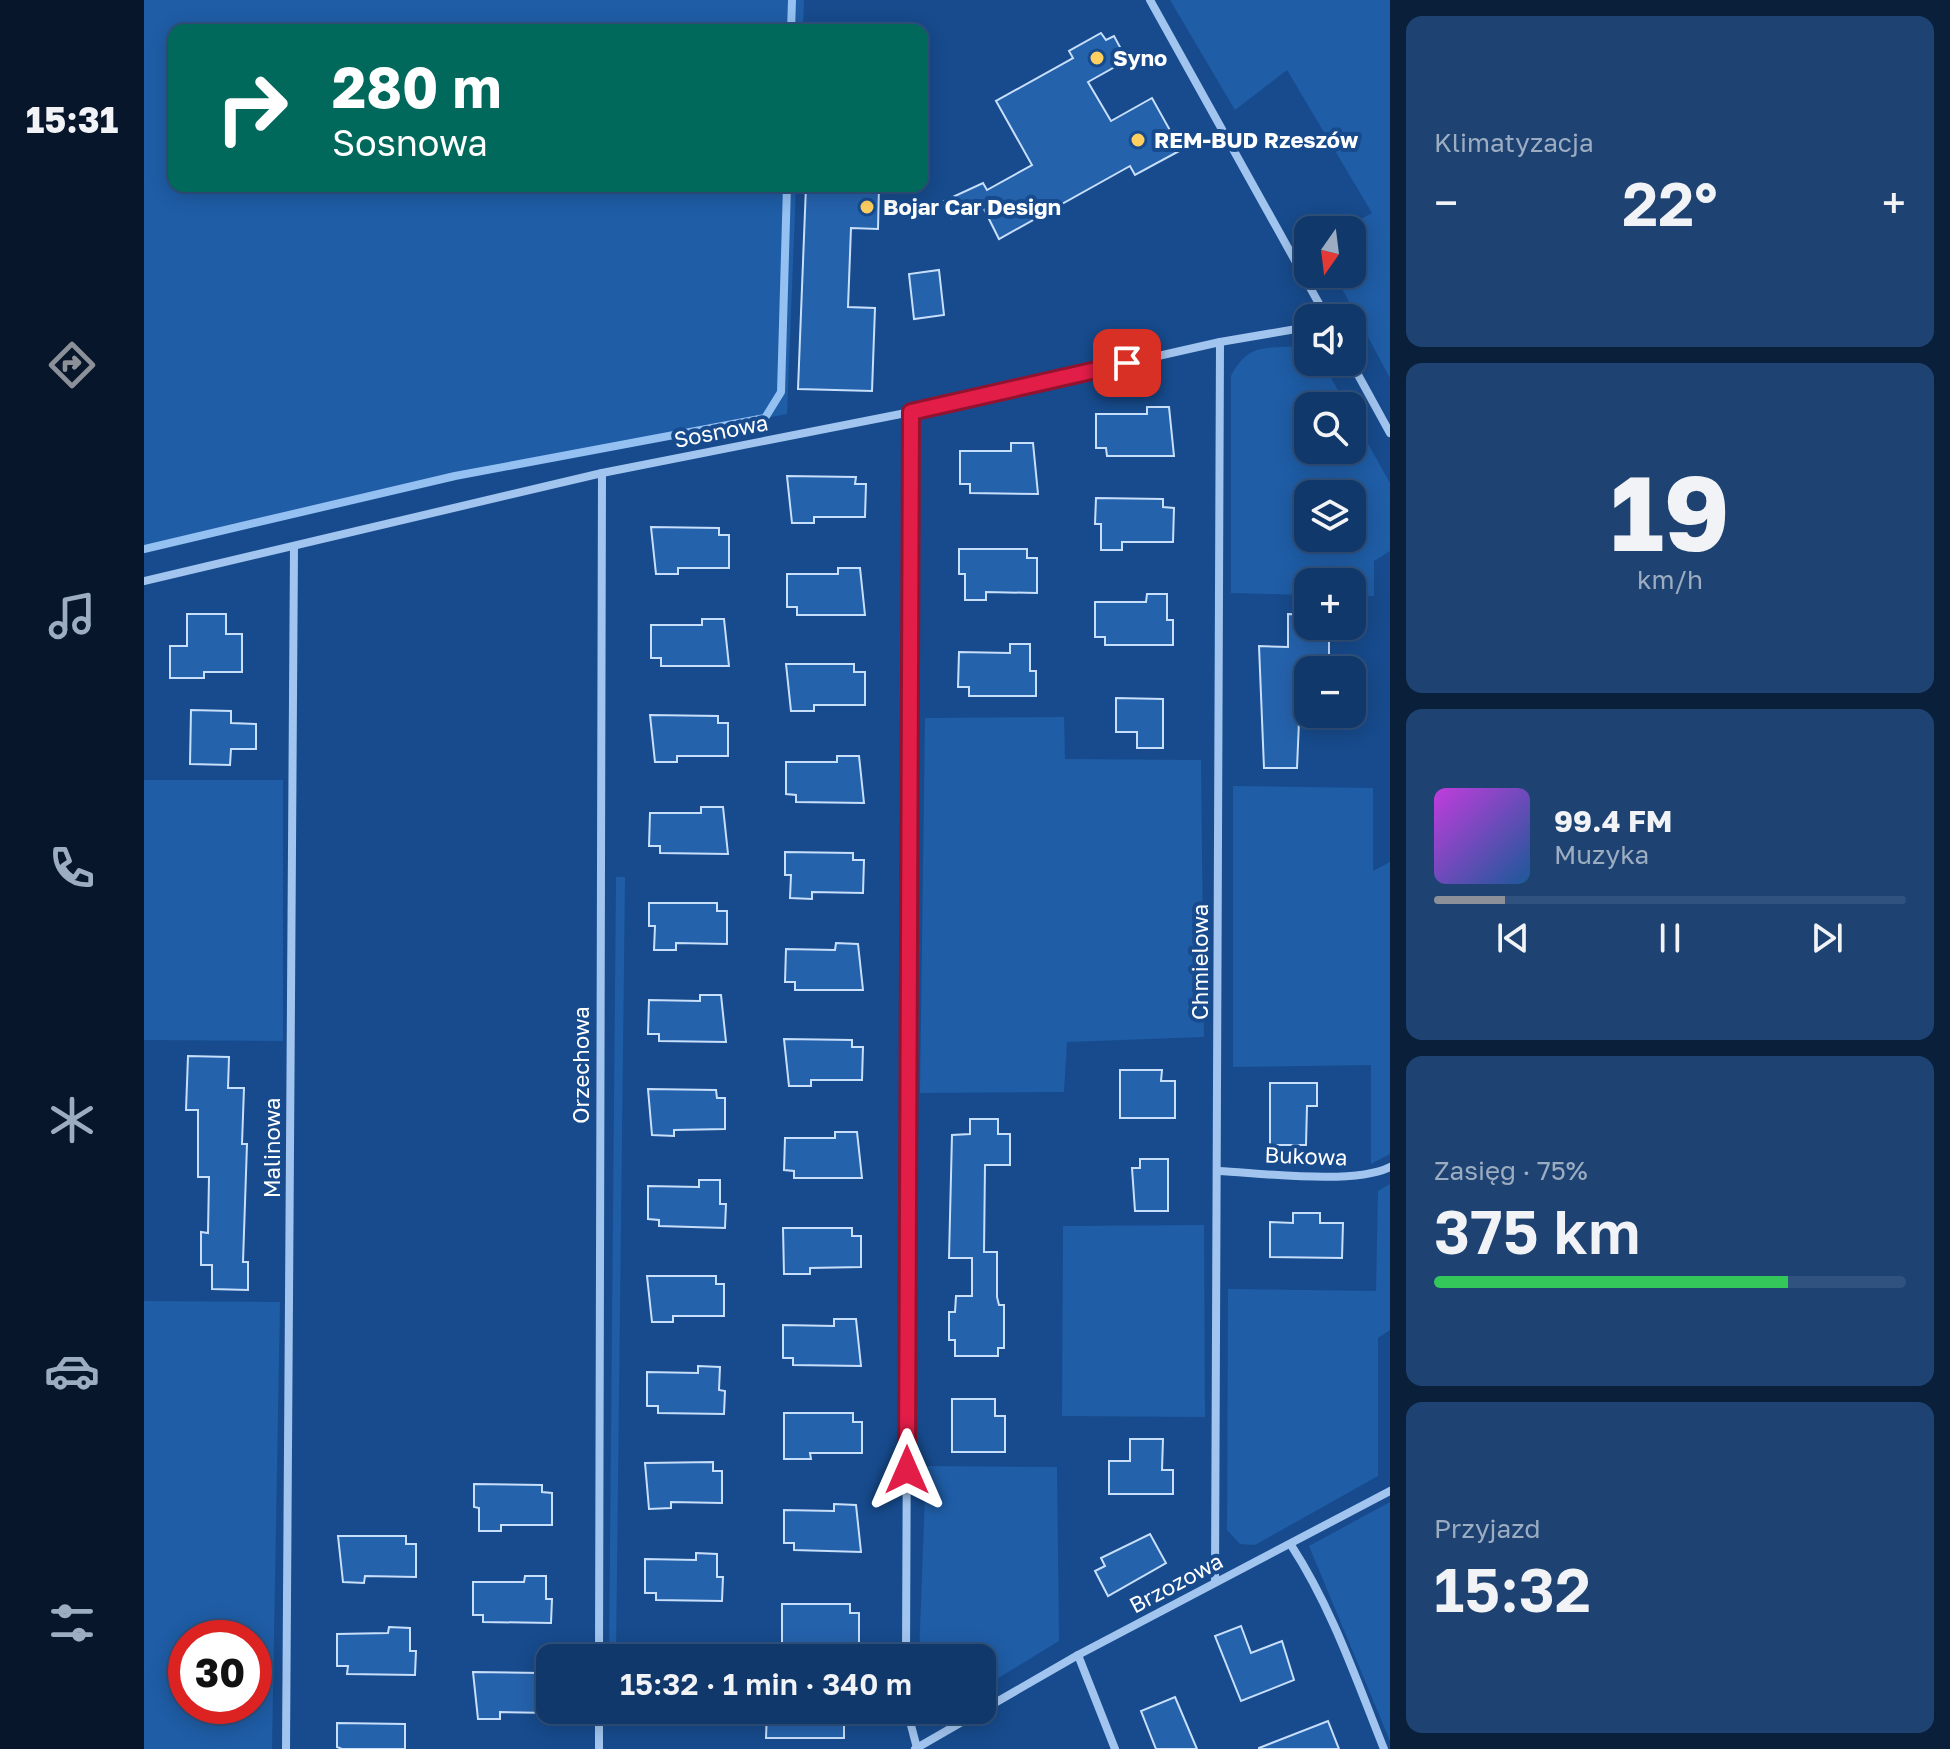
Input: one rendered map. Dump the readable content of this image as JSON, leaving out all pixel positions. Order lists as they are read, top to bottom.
{
  "streets": {
    "street": [
      "Sosnowa",
      "Chmielowa",
      "Orzechowa",
      "Malinowa",
      "Bukowa",
      "Brzozowa"
    ]
  },
  "crossings": [
    ["Sosnowa", "Chmielowa"],
    ["Sosnowa", "Orzechowa"],
    ["Sosnowa", "Malinowa"],
    ["Chmielowa", "Bukowa"],
    ["Chmielowa", "Brzozowa"]
  ],
  "places": ["Syno", "REM-BUD Rzeszów", "Bojar Car Design"],
  "north": "bottom",
  "page": {
    "tabs": "15:31",
    "tile": [
      "Klimatyzacja",
      ["19", "km/h"],
      ["Zasięg · 75%", "375 km"],
      ["Przyjazd", "15:32"]
    ],
    "turn": ["280 m", "Sosnowa"],
    "heat": ["−", "22°", "+"],
    "map_buttons": ["+", "−"],
    "song": ["99.4 FM", "Muzyka"],
    "limit": "30",
    "trip": "15:32 · 1 min · 340 m"
  }
}
